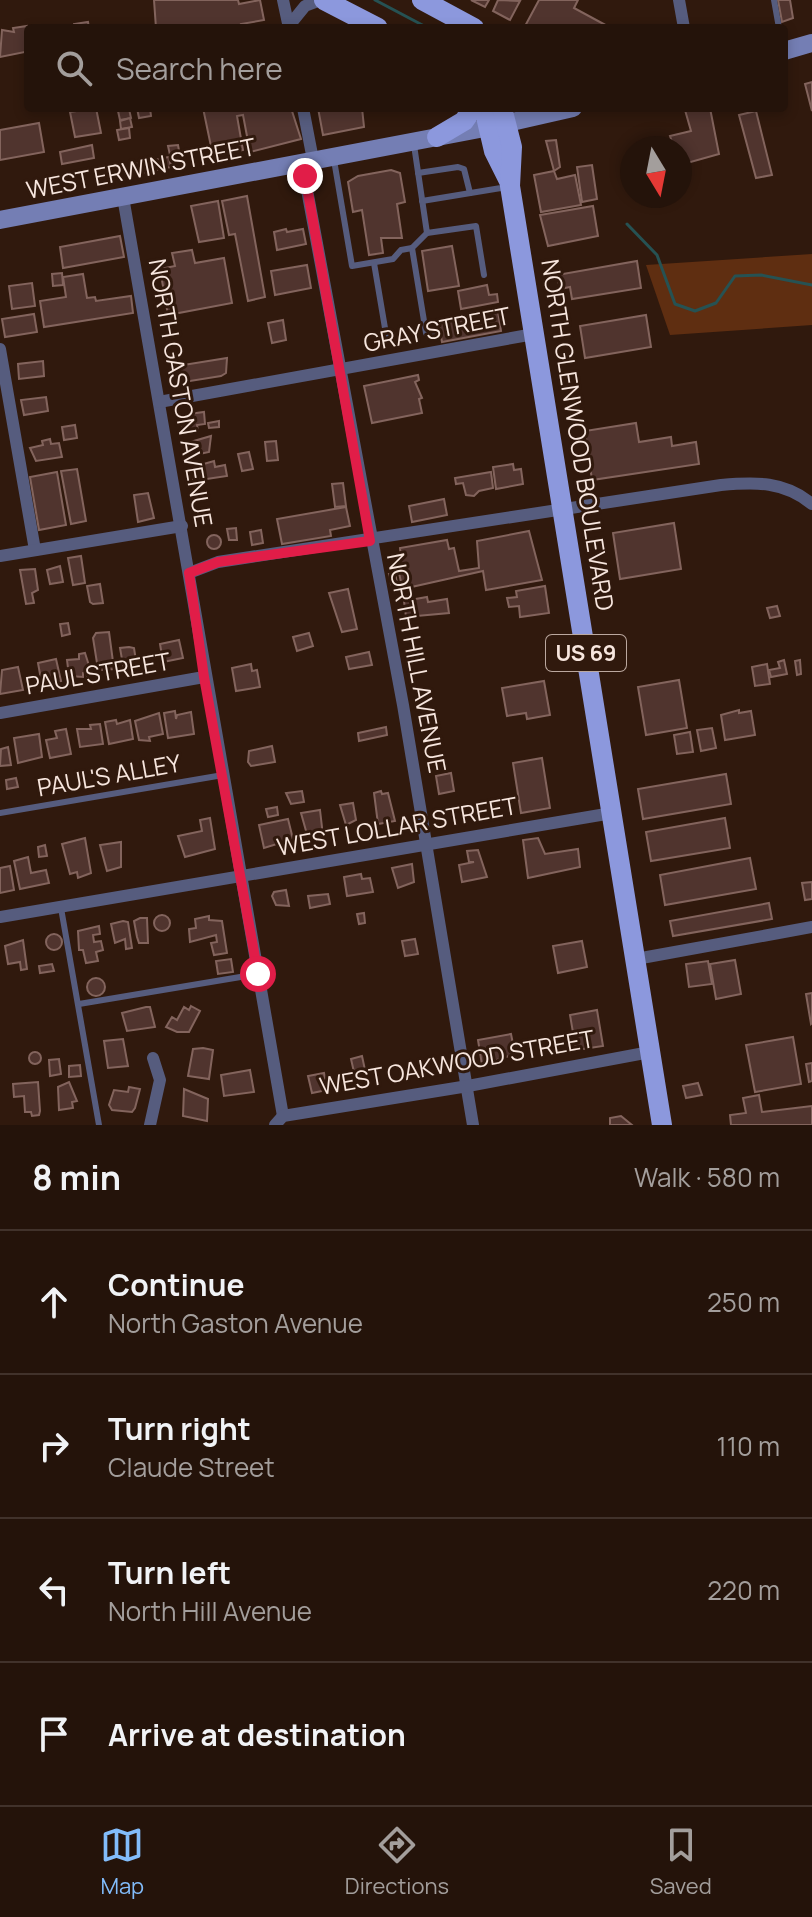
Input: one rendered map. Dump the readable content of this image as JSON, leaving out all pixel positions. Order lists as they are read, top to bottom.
{
  "streets": {
    "main road": ["WEST ERWIN STREET", "NORTH GLENWOOD BOULEVARD", "US 69"],
    "street": [
      "GRAY STREET",
      "NORTH GASTON AVENUE",
      "NORTH HILL AVENUE",
      "PAUL STREET",
      "WEST LOLLAR STREET",
      "WEST OAKWOOD STREET"
    ],
    "lane": ["PAUL'S ALLEY"]
  },
  "crossings": [
    ["WEST ERWIN STREET", "NORTH GASTON AVENUE"],
    ["WEST ERWIN STREET", "NORTH GLENWOOD BOULEVARD"],
    ["WEST ERWIN STREET", "NORTH HILL AVENUE"],
    ["GRAY STREET", "NORTH GASTON AVENUE"],
    ["GRAY STREET", "NORTH GLENWOOD BOULEVARD"],
    ["GRAY STREET", "NORTH HILL AVENUE"],
    ["NORTH GASTON AVENUE", "PAUL STREET"],
    ["NORTH GASTON AVENUE", "PAUL'S ALLEY"],
    ["NORTH GASTON AVENUE", "WEST LOLLAR STREET"],
    ["NORTH GASTON AVENUE", "WEST OAKWOOD STREET"],
    ["NORTH GLENWOOD BOULEVARD", "WEST LOLLAR STREET"],
    ["NORTH GLENWOOD BOULEVARD", "WEST OAKWOOD STREET"],
    ["NORTH HILL AVENUE", "WEST LOLLAR STREET"],
    ["NORTH HILL AVENUE", "WEST OAKWOOD STREET"]
  ],
  "north": "bottom",
  "page": {
    "search": "Search here",
    "heading": ["8 min", "Walk · 580 m"],
    "list": [
      ["Continue", "North Gaston Avenue", "250 m"],
      ["Turn right", "Claude Street", "110 m"],
      ["Turn left", "North Hill Avenue", "220 m"],
      "Arrive at destination"
    ],
    "nav": ["Map", "Directions", "Saved"]
  }
}
